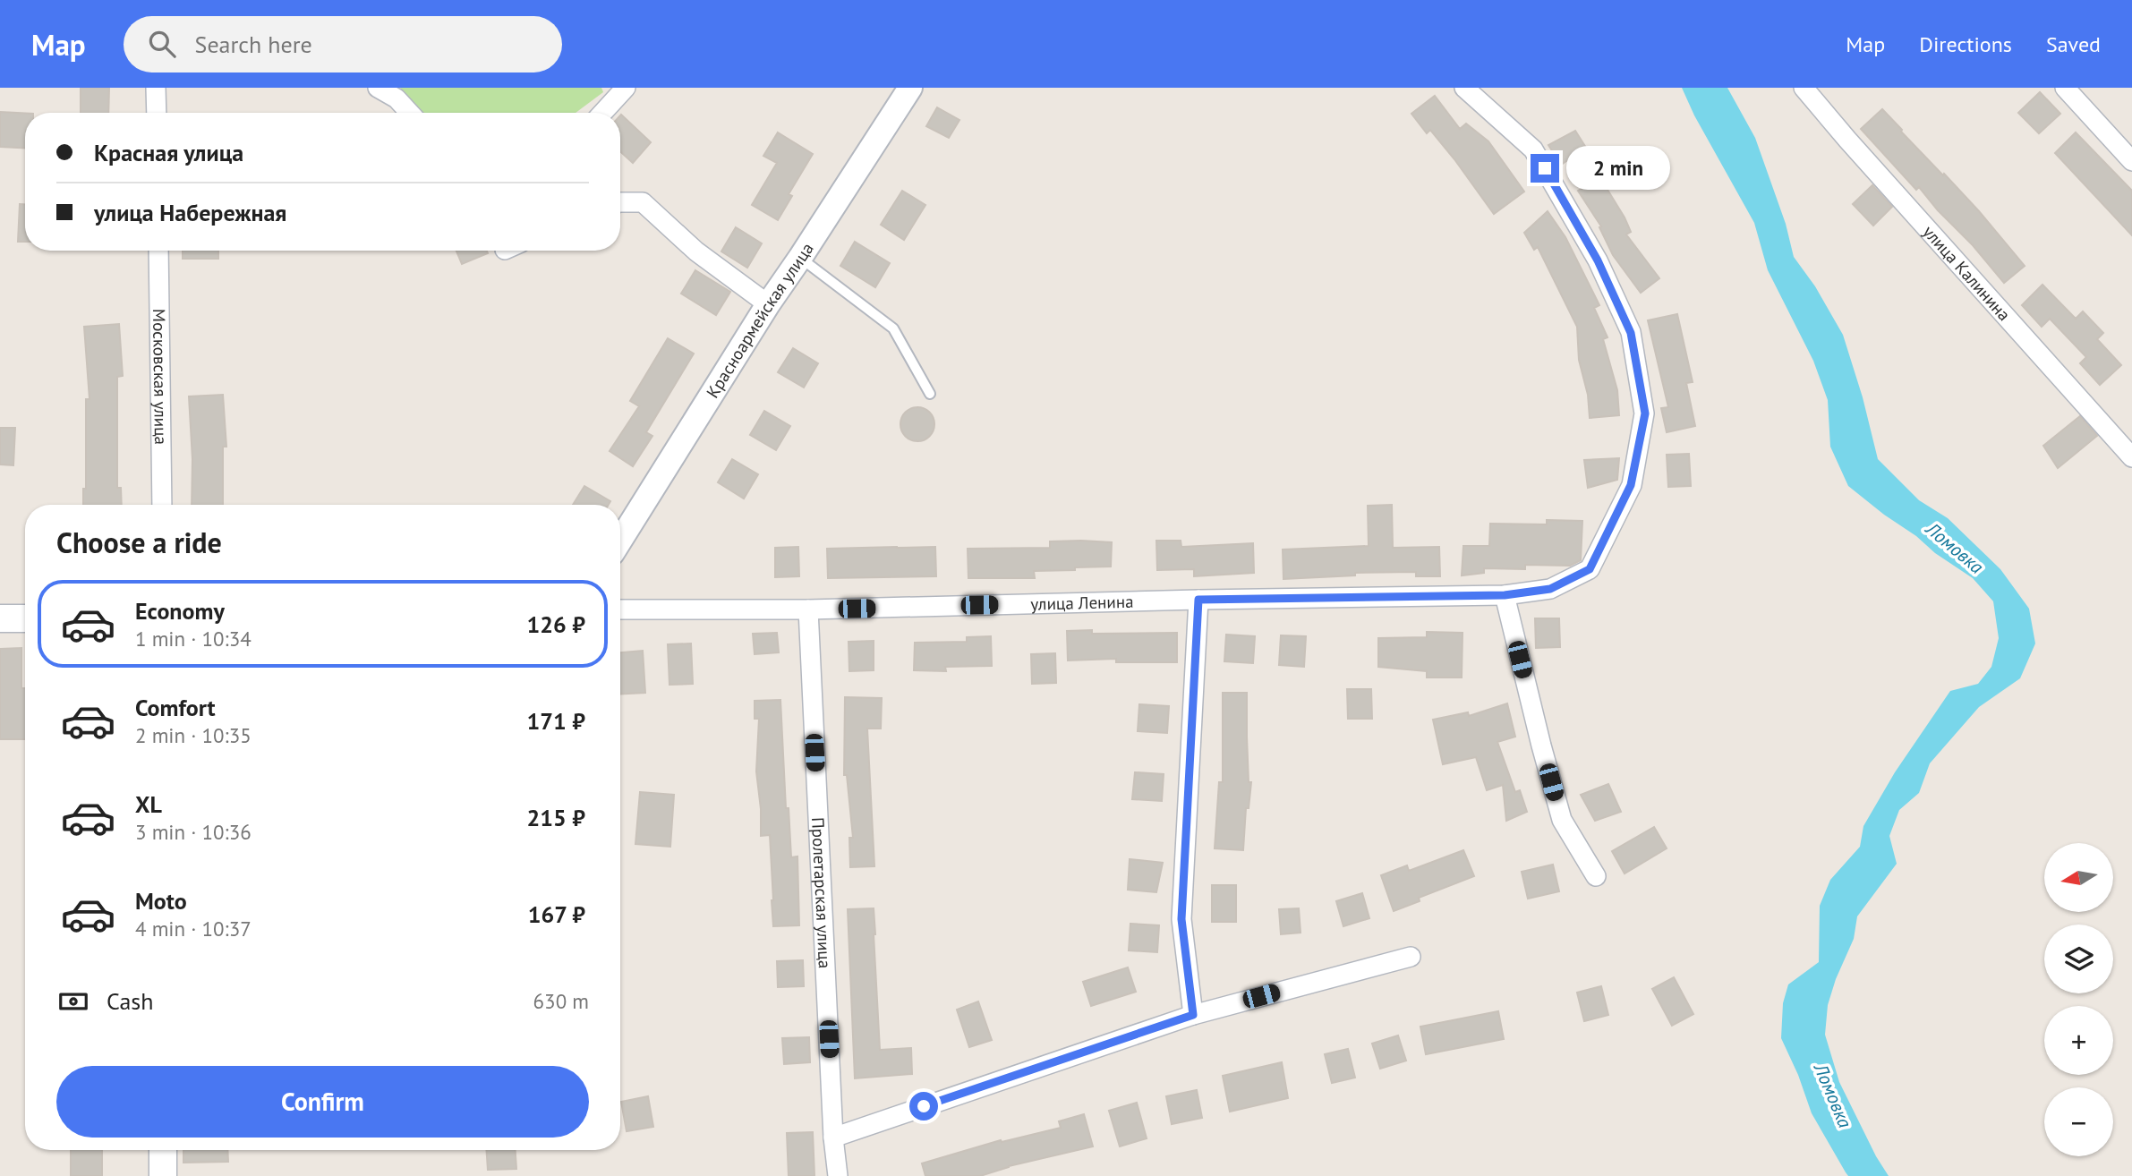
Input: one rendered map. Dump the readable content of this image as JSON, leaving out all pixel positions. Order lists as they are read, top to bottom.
{
  "streets": {
    "street": [
      "улица Калинина",
      "Красноармейская улица",
      "Московская улица",
      "улица Ленина",
      "Пролетарская улица"
    ]
  },
  "crossings": [
    ["улица Ленина", "Пролетарская улица"]
  ],
  "water": ["Ломовка"],
  "north": "left",
  "page": {
    "header": "Map",
    "search": "Search here",
    "nav": ["Map", "Directions", "Saved"],
    "banner": ["Красная улица", "улица Набережная"],
    "bubble": "2 min",
    "heading": "Choose a ride",
    "list": [
      {
        "name": "Economy",
        "note": "1 min · 10:34",
        "value": "126 ₽"
      },
      {
        "name": "Comfort",
        "note": "2 min · 10:35",
        "value": "171 ₽"
      },
      {
        "name": "XL",
        "note": "3 min · 10:36",
        "value": "215 ₽"
      },
      {
        "name": "Moto",
        "note": "4 min · 10:37",
        "value": "167 ₽"
      }
    ],
    "map_buttons": ["+", "−"],
    "pay": ["Cash", "630 m"],
    "buttons": "Confirm"
  }
}
